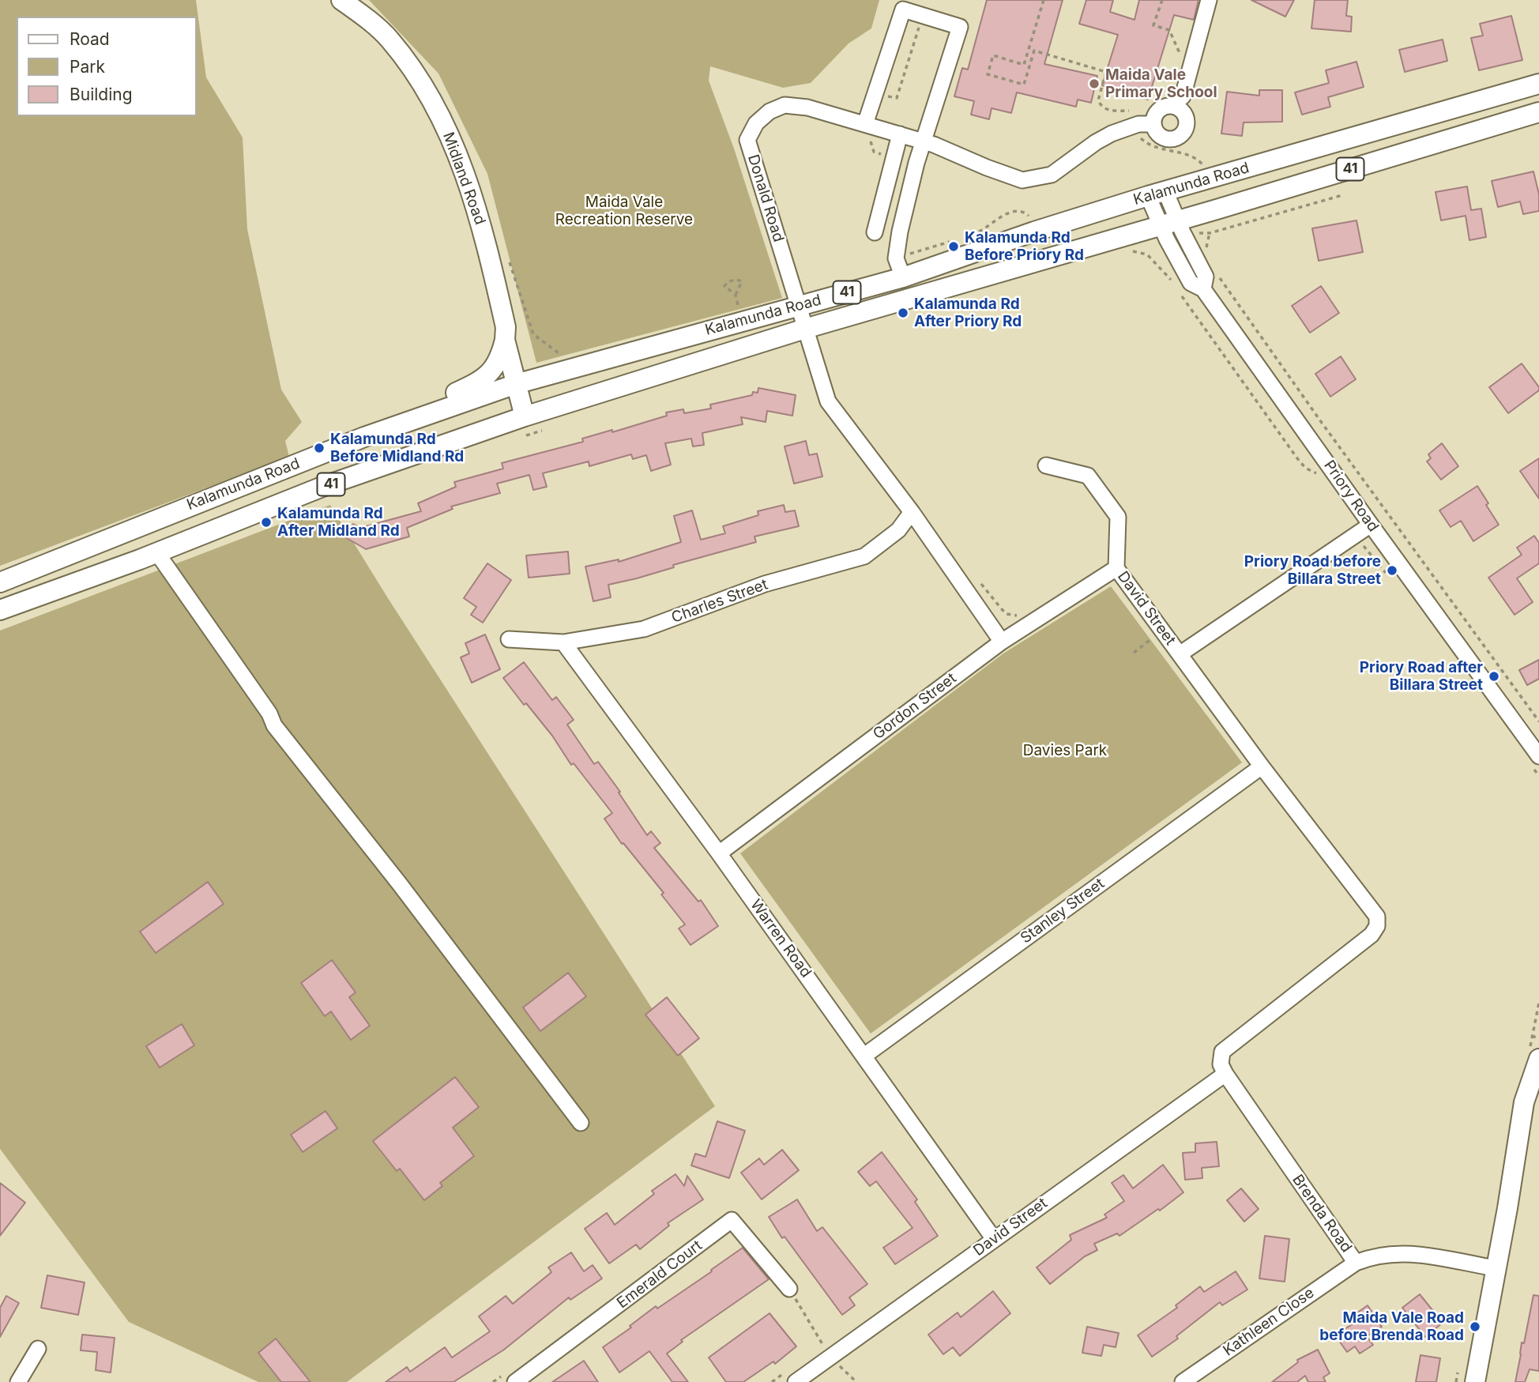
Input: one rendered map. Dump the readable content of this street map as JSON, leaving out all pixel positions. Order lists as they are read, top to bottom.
{
  "streets": {
    "main road": ["41", "Midland Road", "Kalamunda Road"],
    "street": [
      "Donald Road",
      "Priory Road",
      "Charles Street",
      "David Street",
      "Gordon Street",
      "Stanley Street",
      "Warren Road",
      "Brenda Road",
      "Emerald Court",
      "Kathleen Close"
    ]
  },
  "crossings": [
    ["Midland Road", "Kalamunda Road"],
    ["Kalamunda Road", "Donald Road"],
    ["Kalamunda Road", "Priory Road"],
    ["Donald Road", "Charles Street"],
    ["Donald Road", "Gordon Street"],
    ["Charles Street", "Warren Road"],
    ["David Street", "Gordon Street"],
    ["David Street", "Stanley Street"],
    ["David Street", "Warren Road"],
    ["David Street", "Brenda Road"],
    ["Gordon Street", "Warren Road"],
    ["Stanley Street", "Warren Road"],
    ["Brenda Road", "Kathleen Close"]
  ],
  "parks": ["Maida Vale Recreation Reserve", "Davies Park"],
  "places": [
    "Maida Vale Primary School",
    "Kalamunda Rd Before Priory Rd",
    "Kalamunda Rd After Priory Rd",
    "Kalamunda Rd Before Midland Rd",
    "Kalamunda Rd After Midland Rd",
    "Priory Road before Billara Street",
    "Priory Road after Billara Street",
    "Maida Vale Road before Brenda Road"
  ],
  "legend": ["Road", "Park", "Building"]
}
